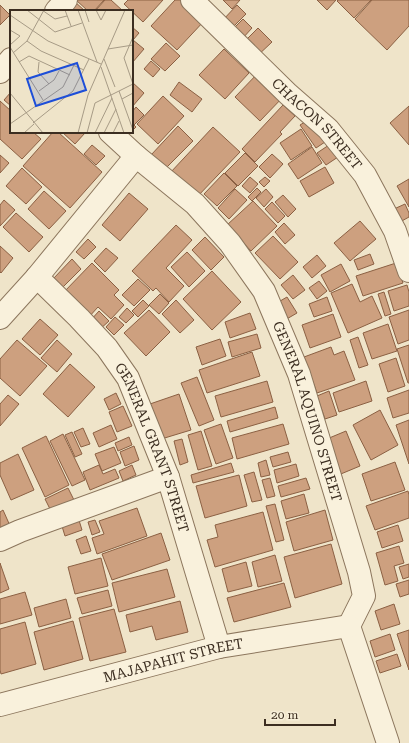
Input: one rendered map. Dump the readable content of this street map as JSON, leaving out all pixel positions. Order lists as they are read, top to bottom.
{
  "streets": {
    "street": [
      "CHACON STREET",
      "GENERAL AQUINO STREET",
      "GENERAL GRANT STREET",
      "MAJAPAHIT STREET"
    ]
  },
  "crossings": [
    ["GENERAL AQUINO STREET", "MAJAPAHIT STREET"],
    ["GENERAL GRANT STREET", "MAJAPAHIT STREET"]
  ],
  "scale_bar": "20 m"
}
